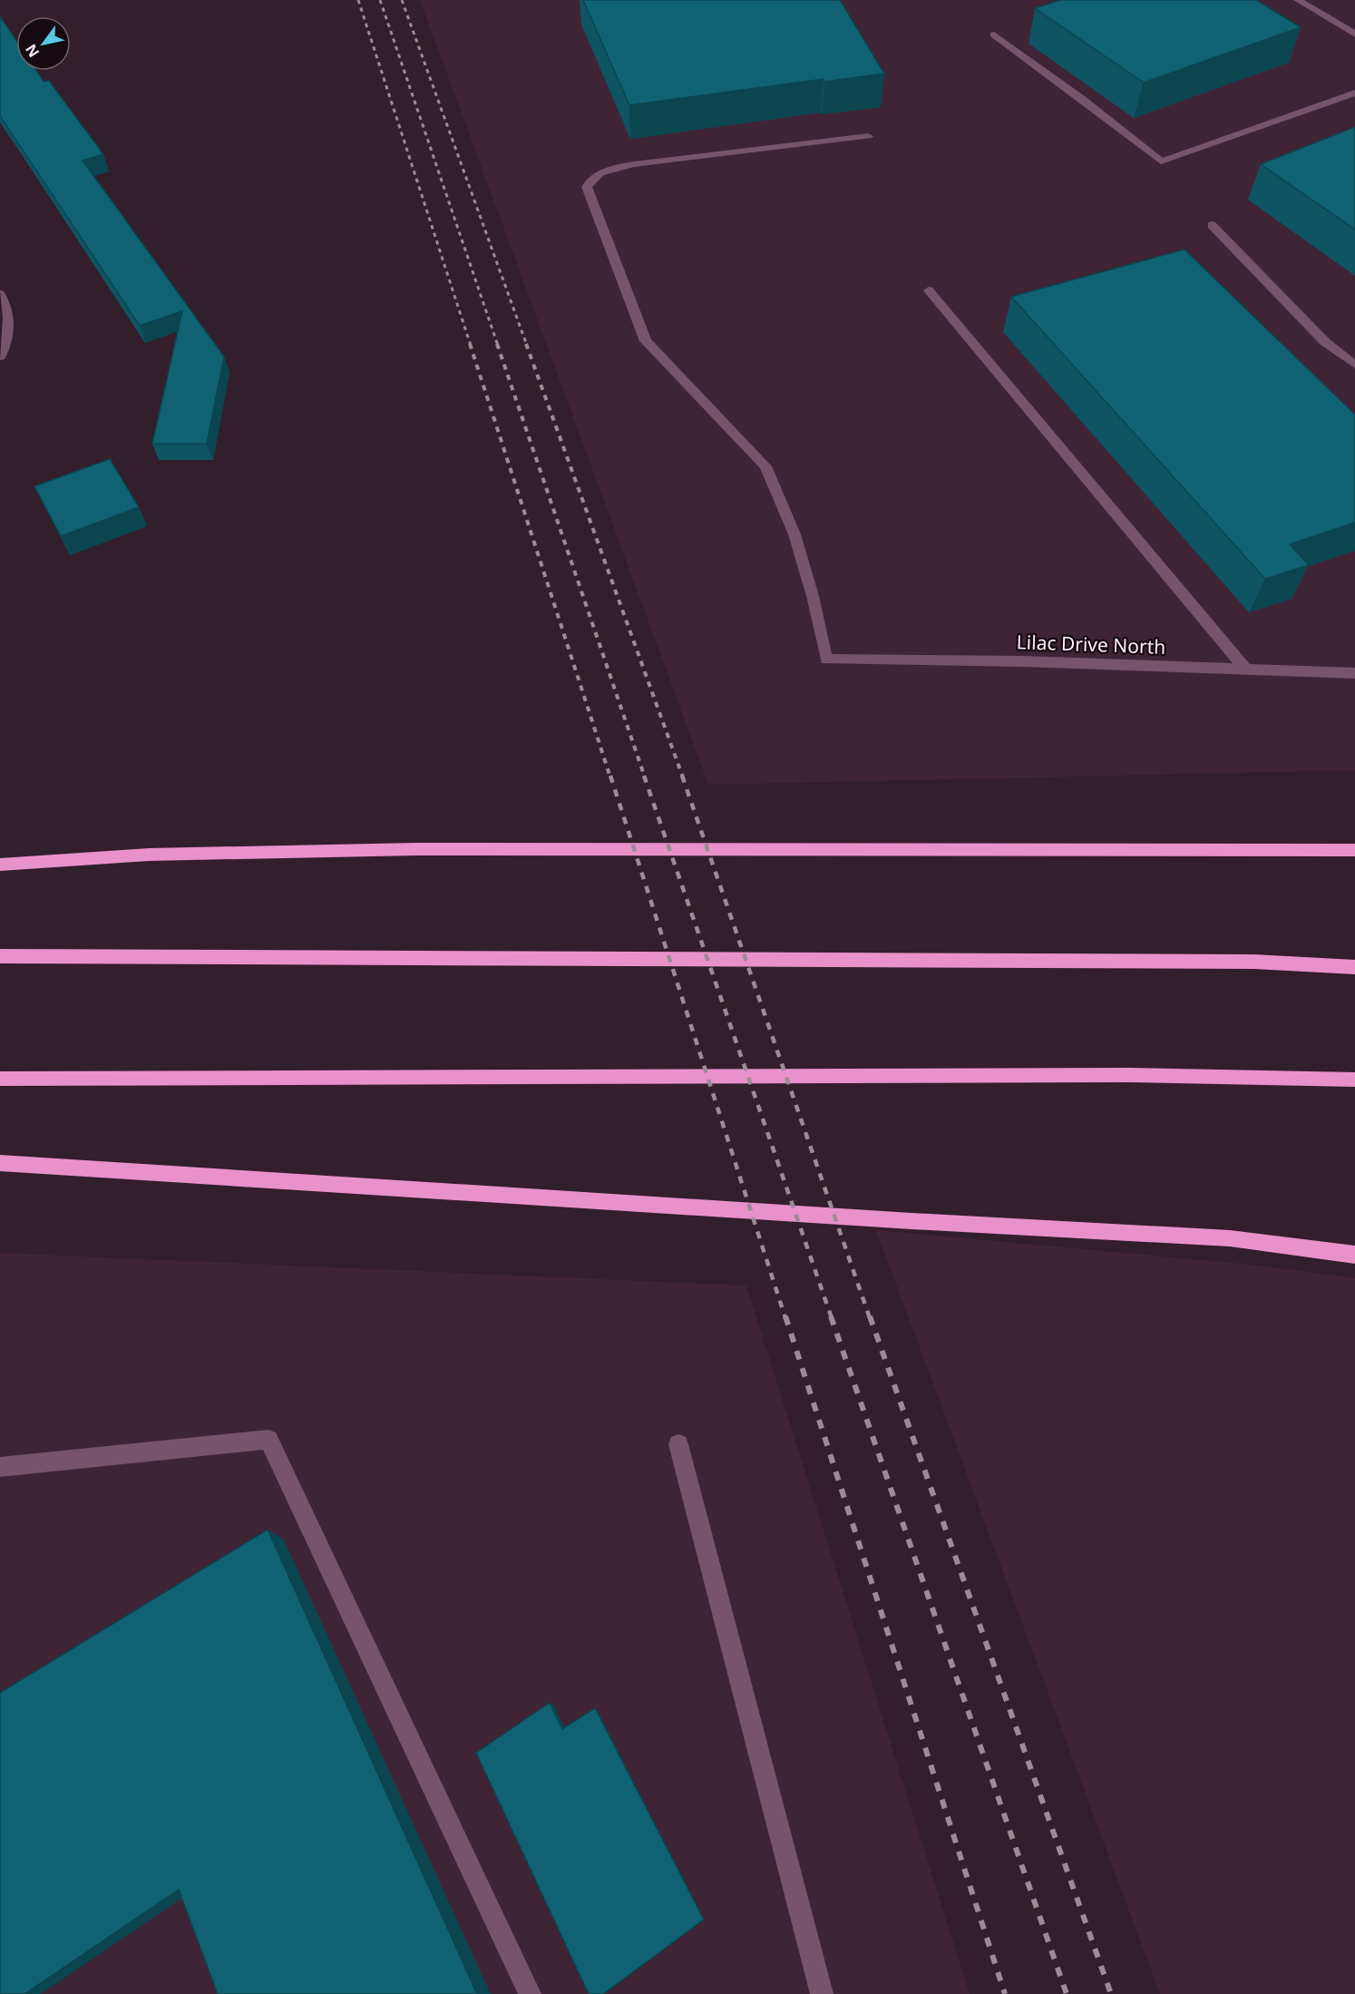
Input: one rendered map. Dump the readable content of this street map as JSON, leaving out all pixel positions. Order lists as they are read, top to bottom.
{
  "streets": {
    "street": ["Lilac Drive North"]
  },
  "north": "bottom left"
}
